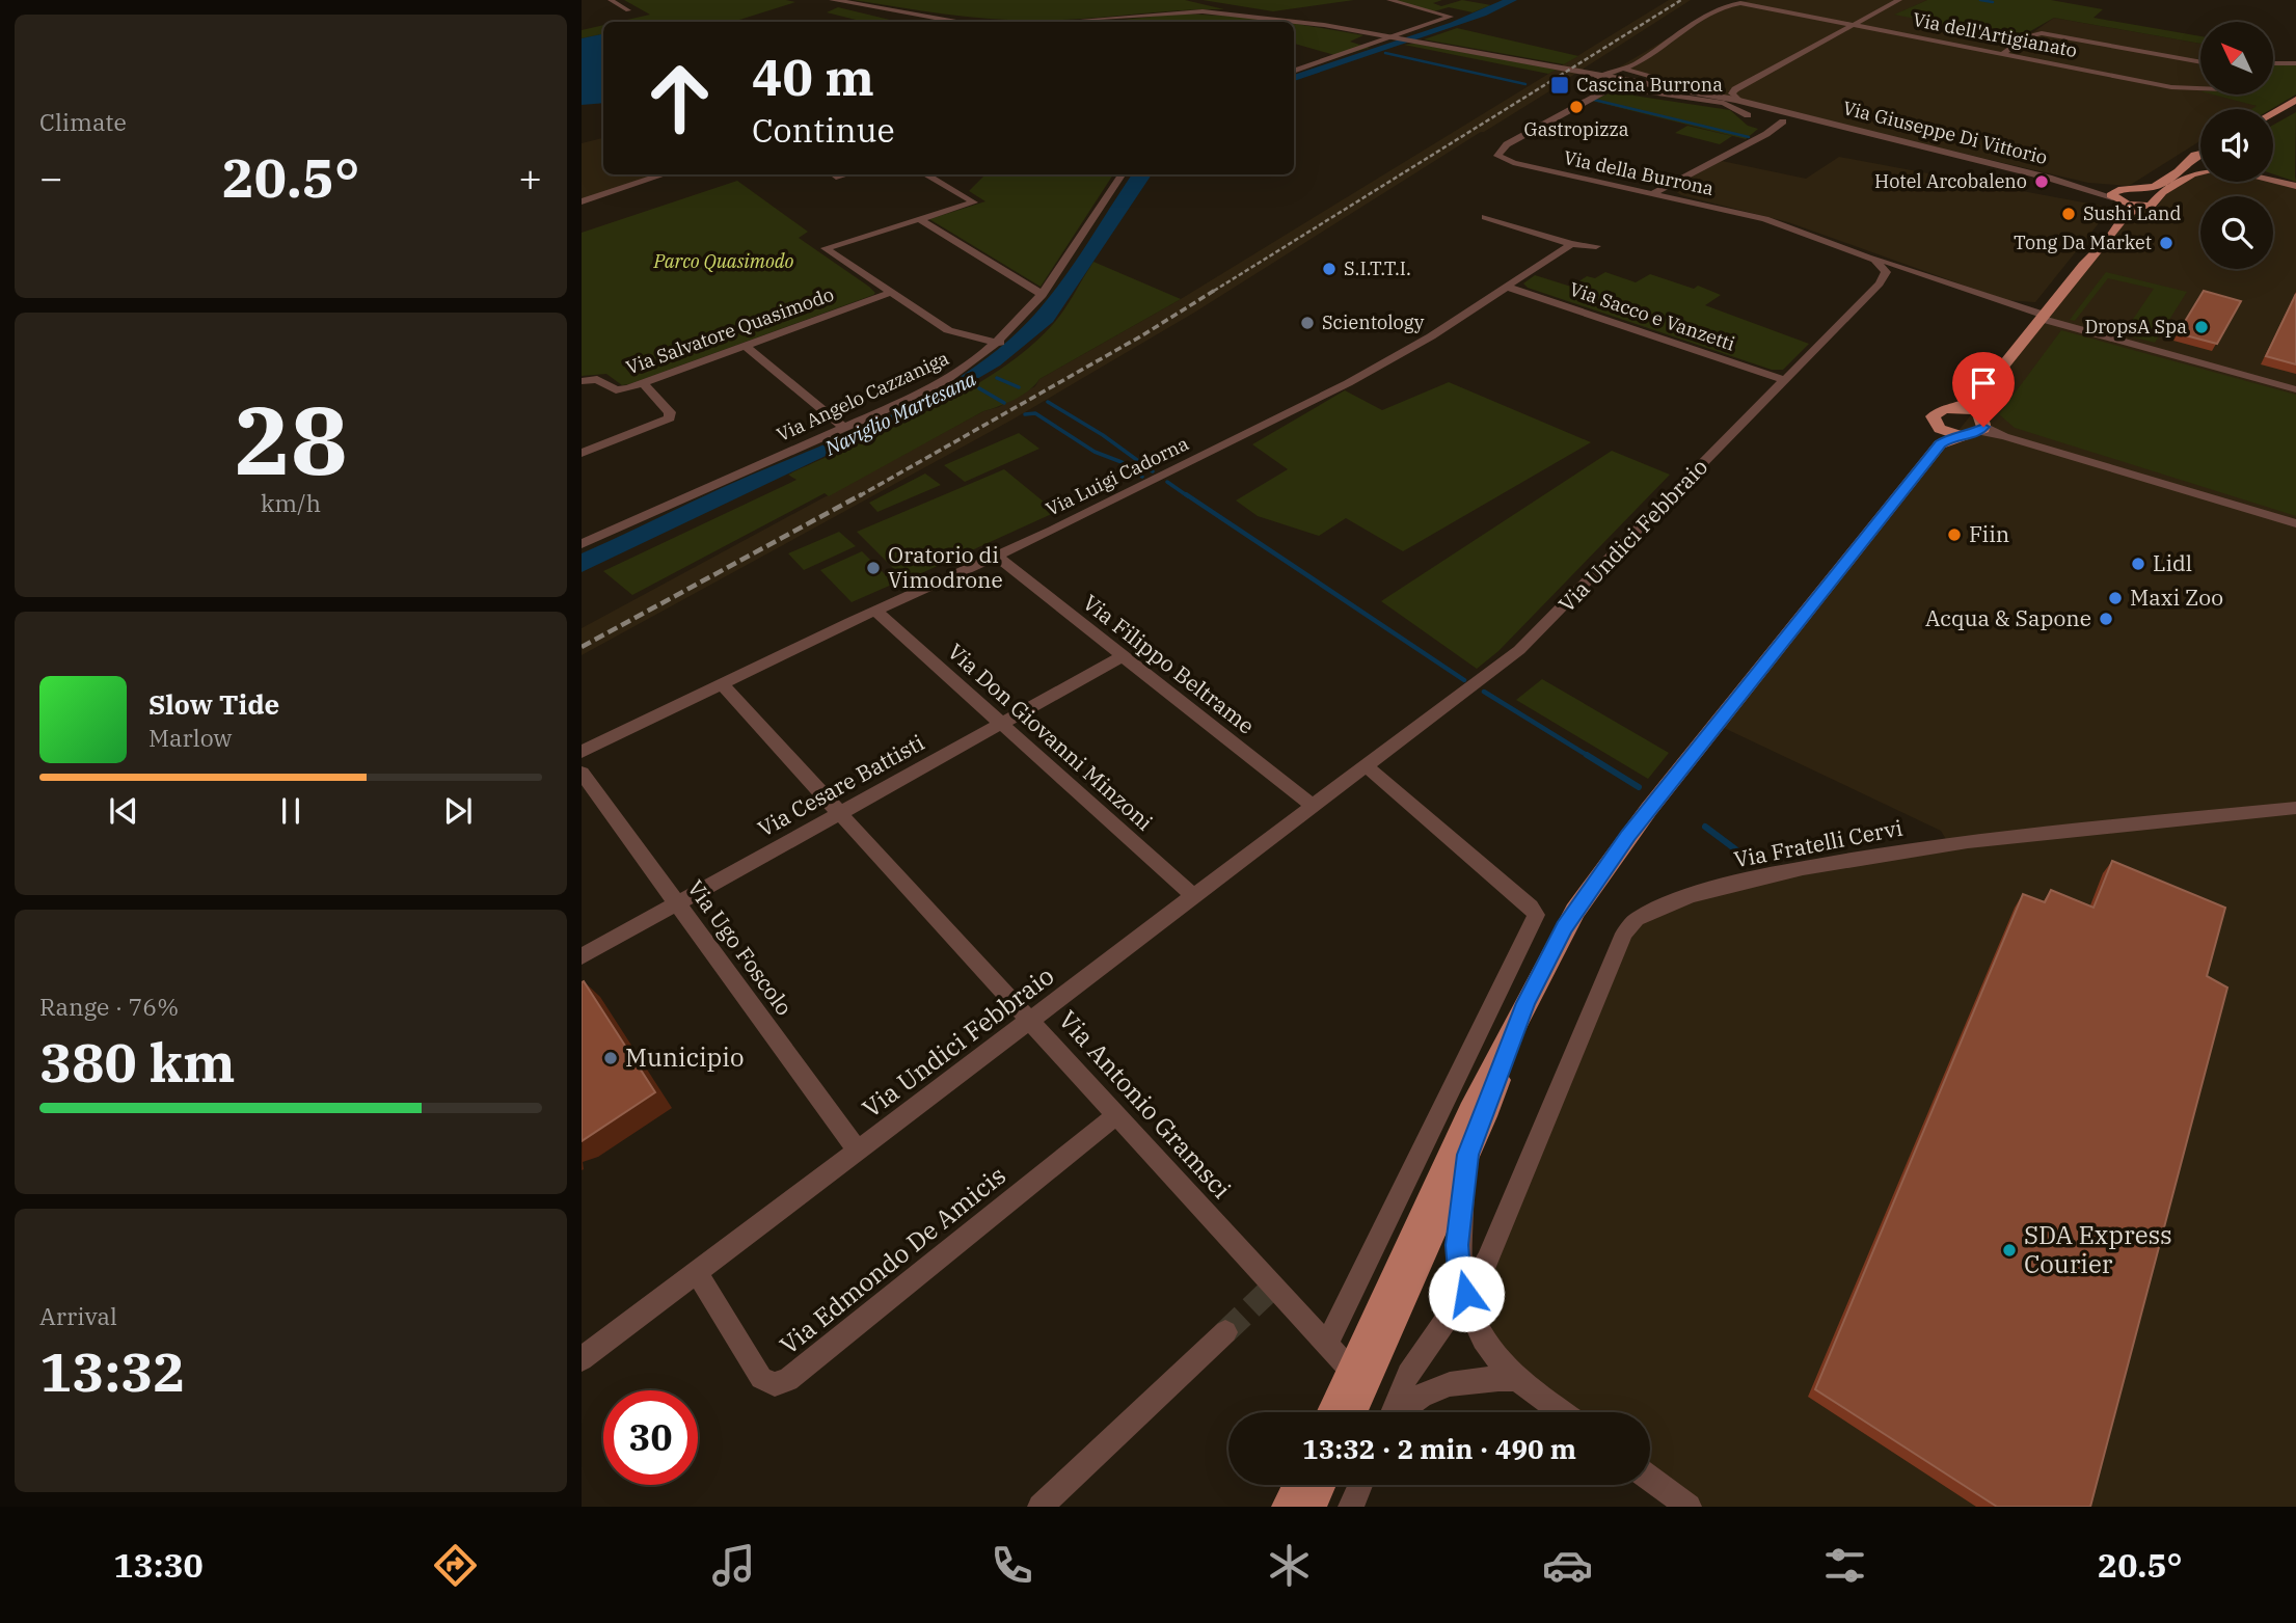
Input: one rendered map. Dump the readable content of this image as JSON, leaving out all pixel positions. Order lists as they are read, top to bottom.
{
  "streets": {
    "street": [
      "Via dell'Artigianato",
      "Via Giuseppe Di Vittorio",
      "Via della Burrona",
      "Via Sacco e Vanzetti",
      "Via Salvatore Quasimodo",
      "Via Angelo Cazzaniga",
      "Via Luigi Cadorna",
      "Via Undici Febbraio",
      "Via Filippo Beltrame",
      "Via Don Giovanni Minzoni",
      "Via Cesare Battisti",
      "Via Fratelli Cervi",
      "Via Ugo Foscolo",
      "Via Antonio Gramsci",
      "Via Edmondo De Amicis"
    ]
  },
  "crossings": [
    ["Via dell'Artigianato", "Via della Burrona"],
    ["Via della Burrona", "Via Undici Febbraio"],
    ["Via Sacco e Vanzetti", "Via Luigi Cadorna"],
    ["Via Sacco e Vanzetti", "Via Undici Febbraio"],
    ["Via Luigi Cadorna", "Via Filippo Beltrame"],
    ["Via Luigi Cadorna", "Via Don Giovanni Minzoni"],
    ["Via Luigi Cadorna", "Via Antonio Gramsci"],
    ["Via Undici Febbraio", "Via Filippo Beltrame"],
    ["Via Undici Febbraio", "Via Don Giovanni Minzoni"],
    ["Via Undici Febbraio", "Via Ugo Foscolo"],
    ["Via Undici Febbraio", "Via Antonio Gramsci"],
    ["Via Undici Febbraio", "Via Edmondo De Amicis"],
    ["Via Filippo Beltrame", "Via Cesare Battisti"],
    ["Via Don Giovanni Minzoni", "Via Cesare Battisti"],
    ["Via Cesare Battisti", "Via Ugo Foscolo"],
    ["Via Cesare Battisti", "Via Antonio Gramsci"],
    ["Via Antonio Gramsci", "Via Edmondo De Amicis"]
  ],
  "water": ["Naviglio Martesana"],
  "parks": ["Parco Quasimodo"],
  "places": {
    "transit": ["Cascina Burrona"],
    "other": [
      "Gastropizza",
      "Hotel Arcobaleno",
      "Sushi Land",
      "Tong Da Market",
      "S.I.T.T.I.",
      "Scientology",
      "DropsA Spa",
      "Fiin",
      "Lidl",
      "Oratorio di Vimodrone",
      "Maxi Zoo",
      "Acqua & Sapone",
      "Municipio",
      "SDA Express Courier"
    ]
  },
  "north": "top left",
  "page": {
    "tile": [
      "Climate",
      ["28", "km/h"],
      ["Range · 76%", "380 km"],
      ["Arrival", "13:32"]
    ],
    "turn": ["40 m", "Continue"],
    "heat": ["−", "20.5°", "+"],
    "song": ["Slow Tide", "Marlow"],
    "limit": "30",
    "trip": "13:32 · 2 min · 490 m",
    "tabs": ["13:30", "20.5°"]
  }
}
